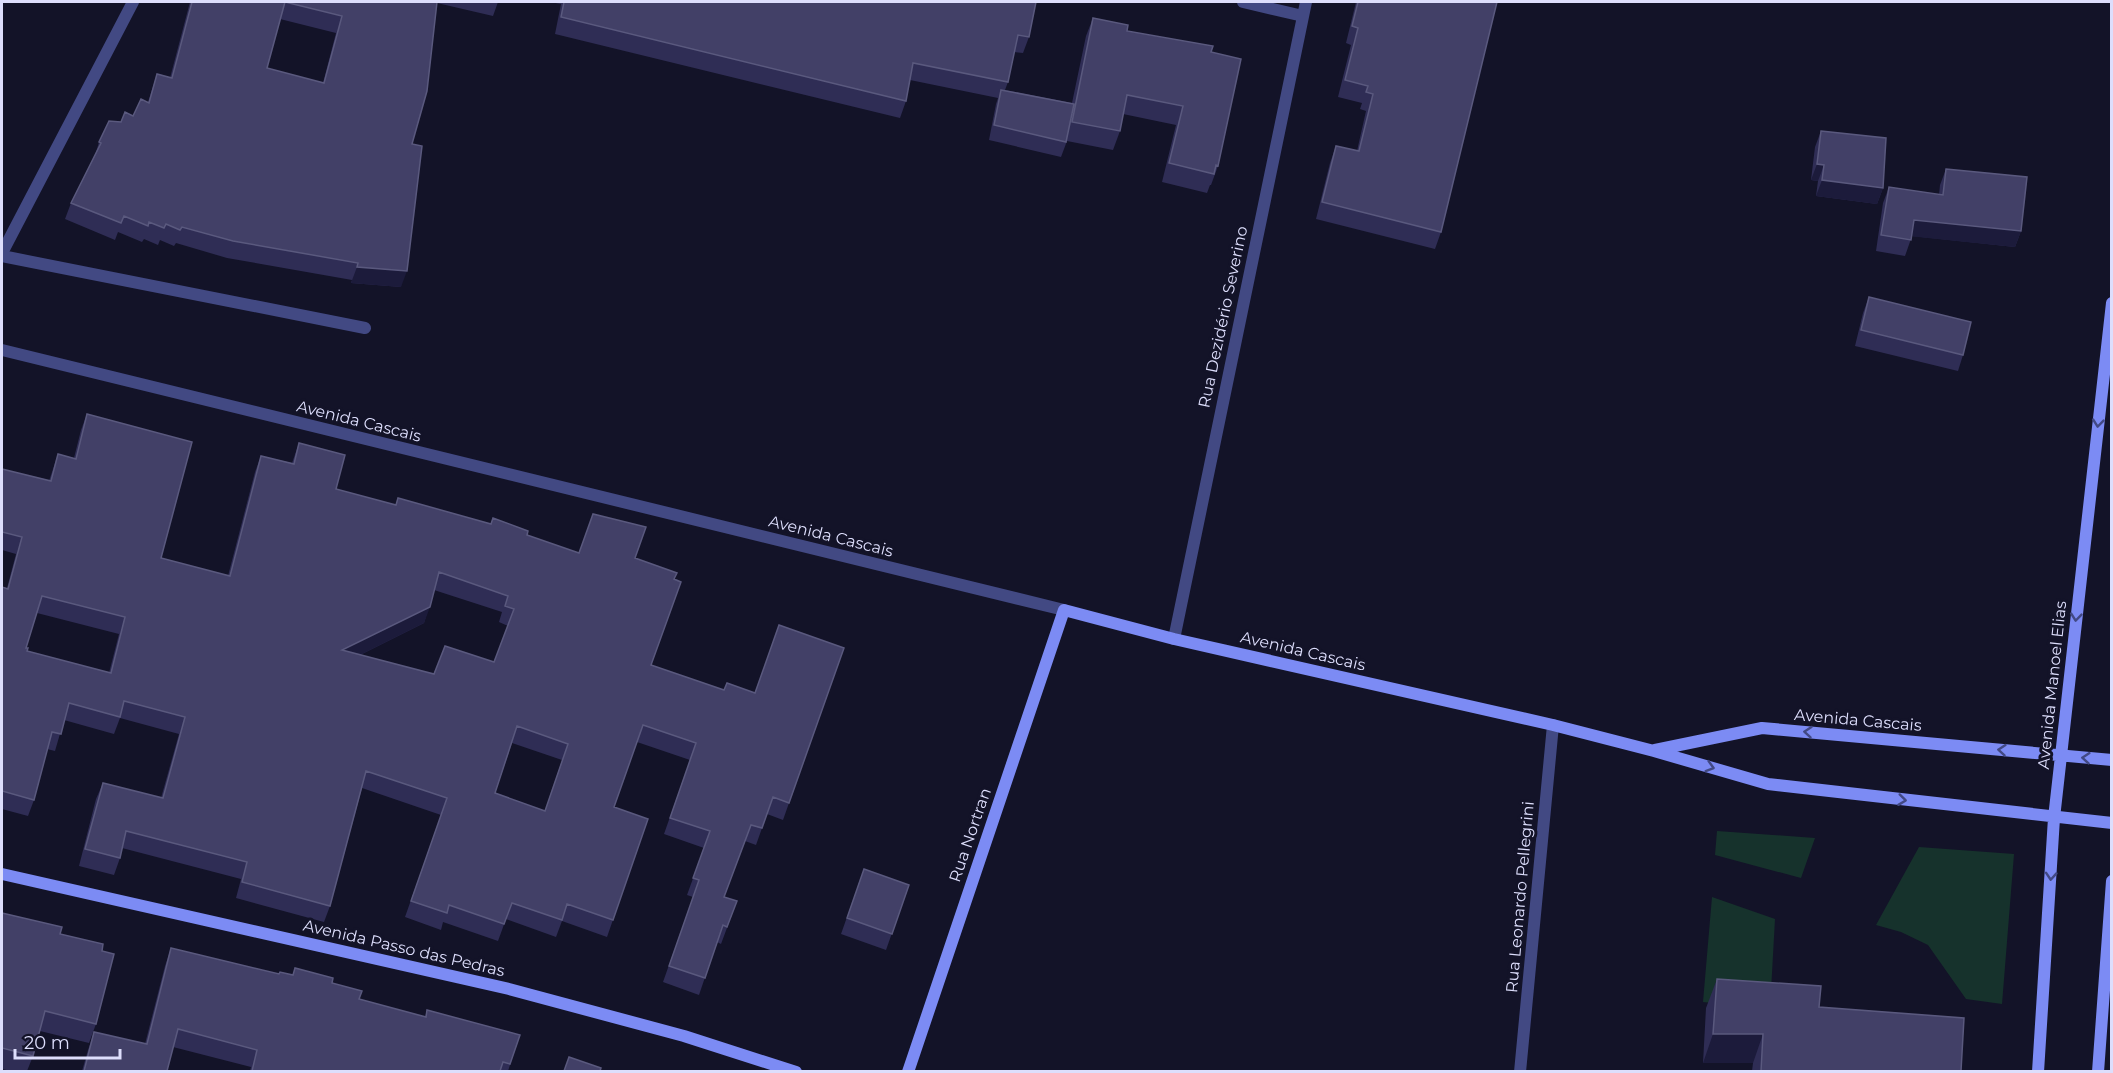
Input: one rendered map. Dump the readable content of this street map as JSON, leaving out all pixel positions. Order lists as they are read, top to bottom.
{
  "streets": {
    "street": [
      "Rua Dezidério Severino",
      "Avenida Cascais",
      "Avenida Manoel Elias",
      "Rua Nortran",
      "Rua Leonardo Pellegrini",
      "Avenida Passo das Pedras"
    ]
  },
  "crossings": [
    ["Rua Dezidério Severino", "Avenida Cascais"],
    ["Avenida Cascais", "Avenida Manoel Elias"],
    ["Avenida Cascais", "Rua Nortran"],
    ["Avenida Cascais", "Rua Leonardo Pellegrini"]
  ],
  "one_way": ["Avenida Manoel Elias"],
  "scale_bar": "20 m"
}
